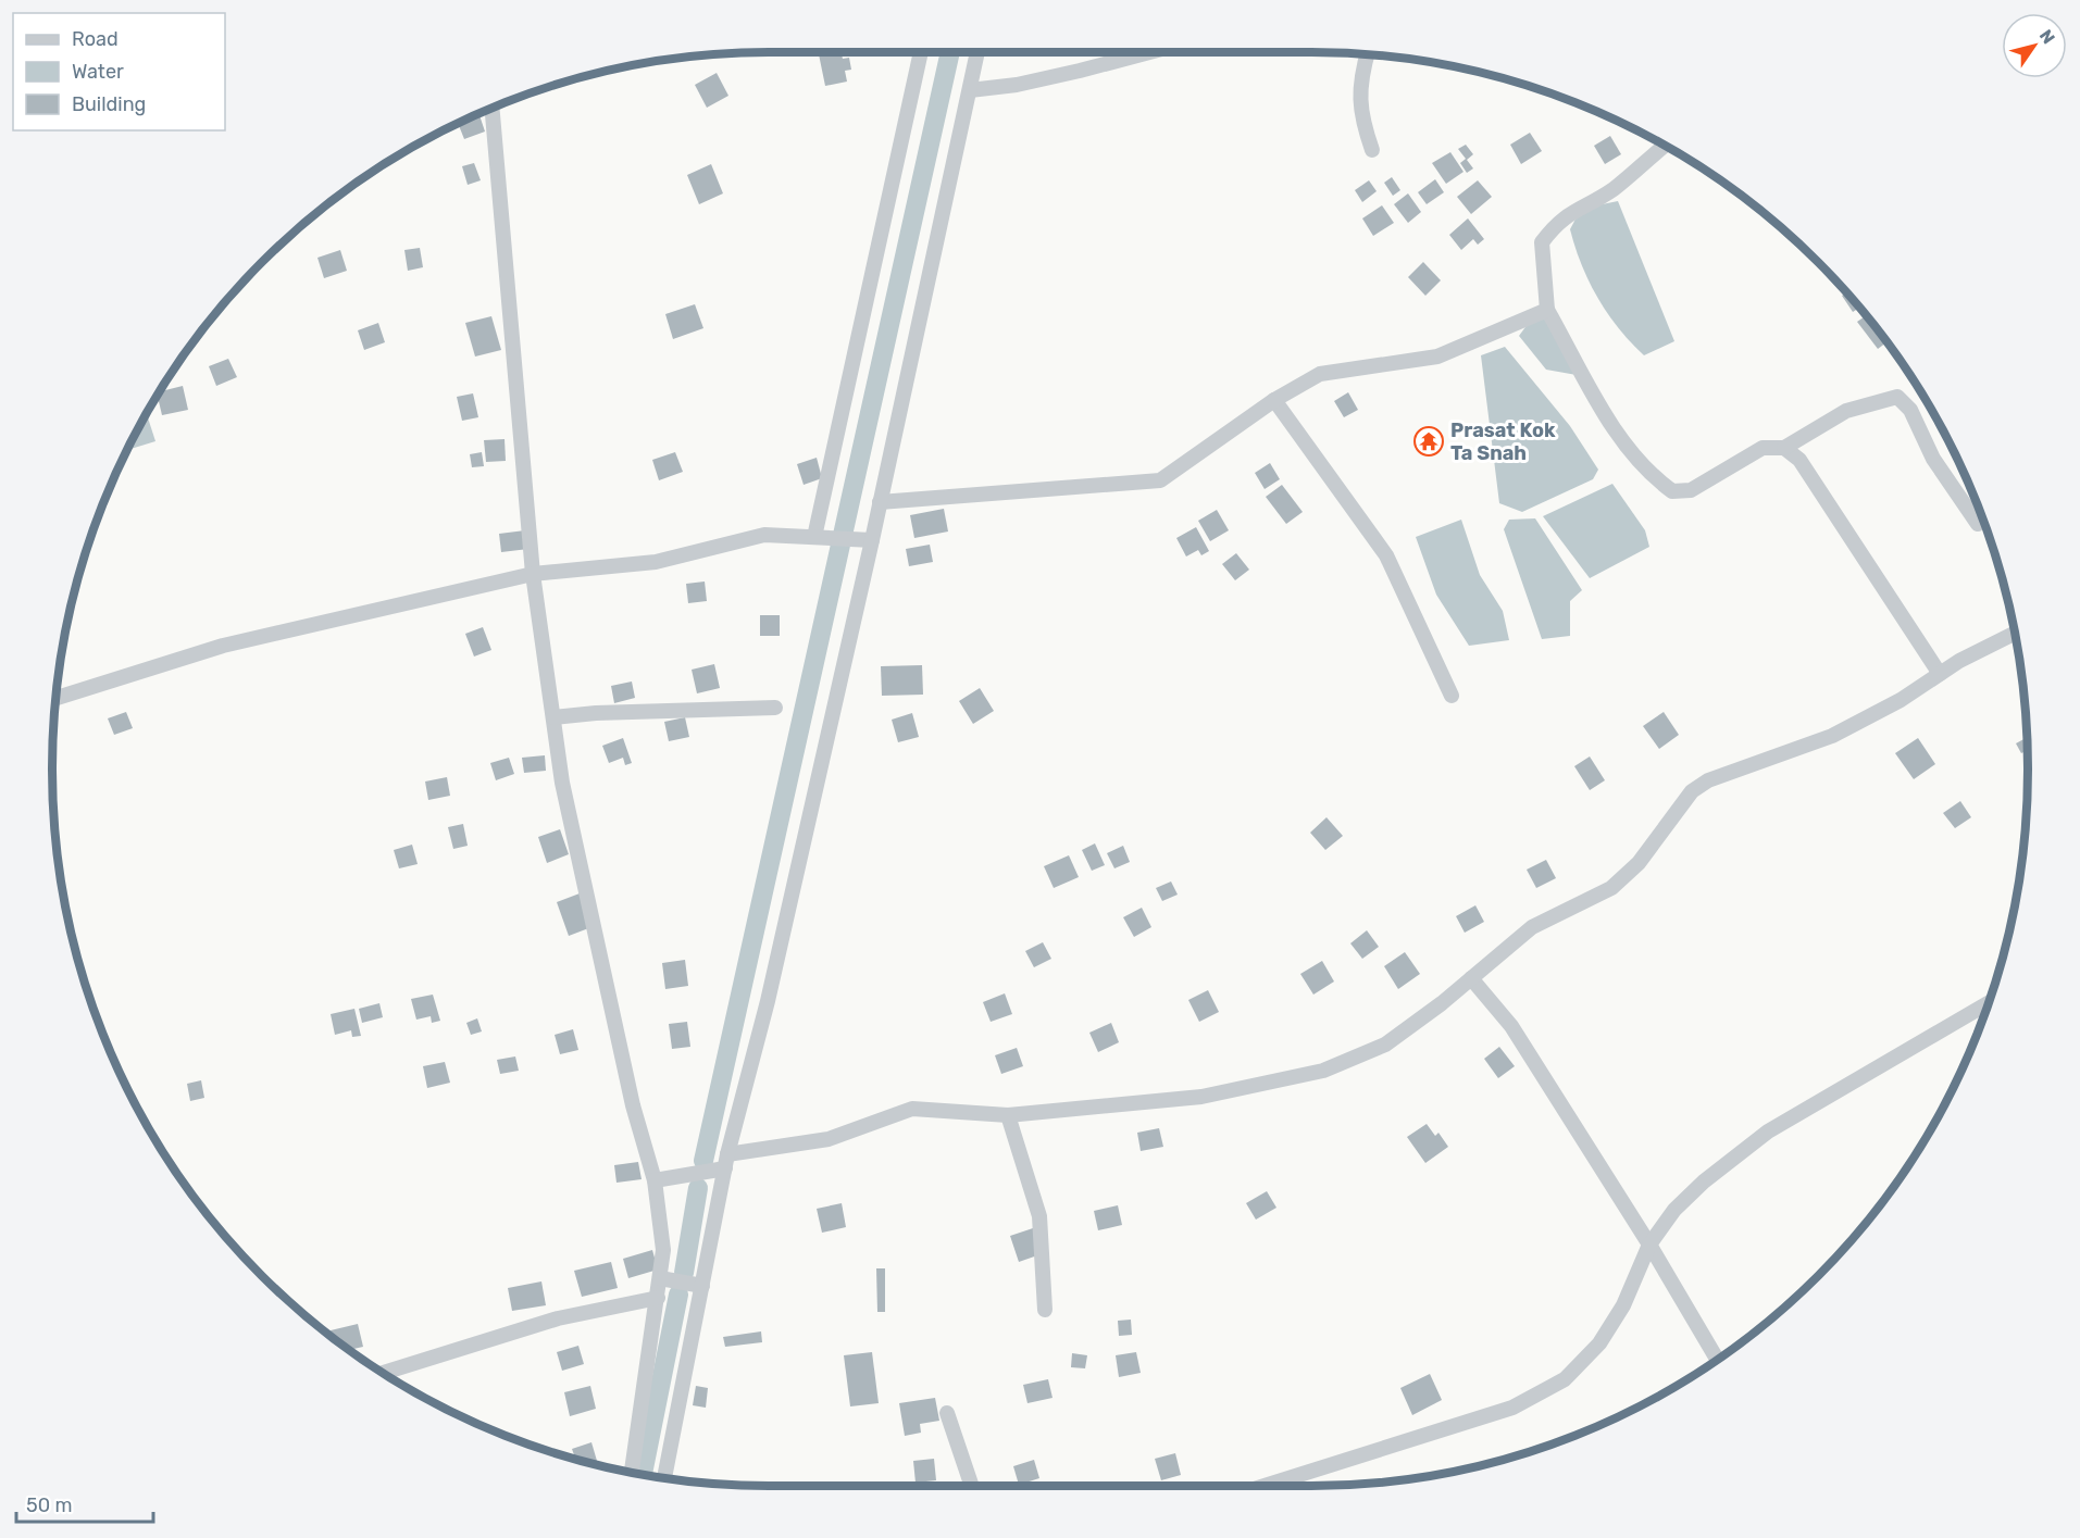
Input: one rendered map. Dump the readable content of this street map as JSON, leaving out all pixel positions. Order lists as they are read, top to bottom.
{
  "places": {
    "temple": ["Prasat Kok Ta Snah"]
  },
  "legend": ["Road", "Water", "Building"],
  "scale_bar": "50 m",
  "north": "top right"
}
